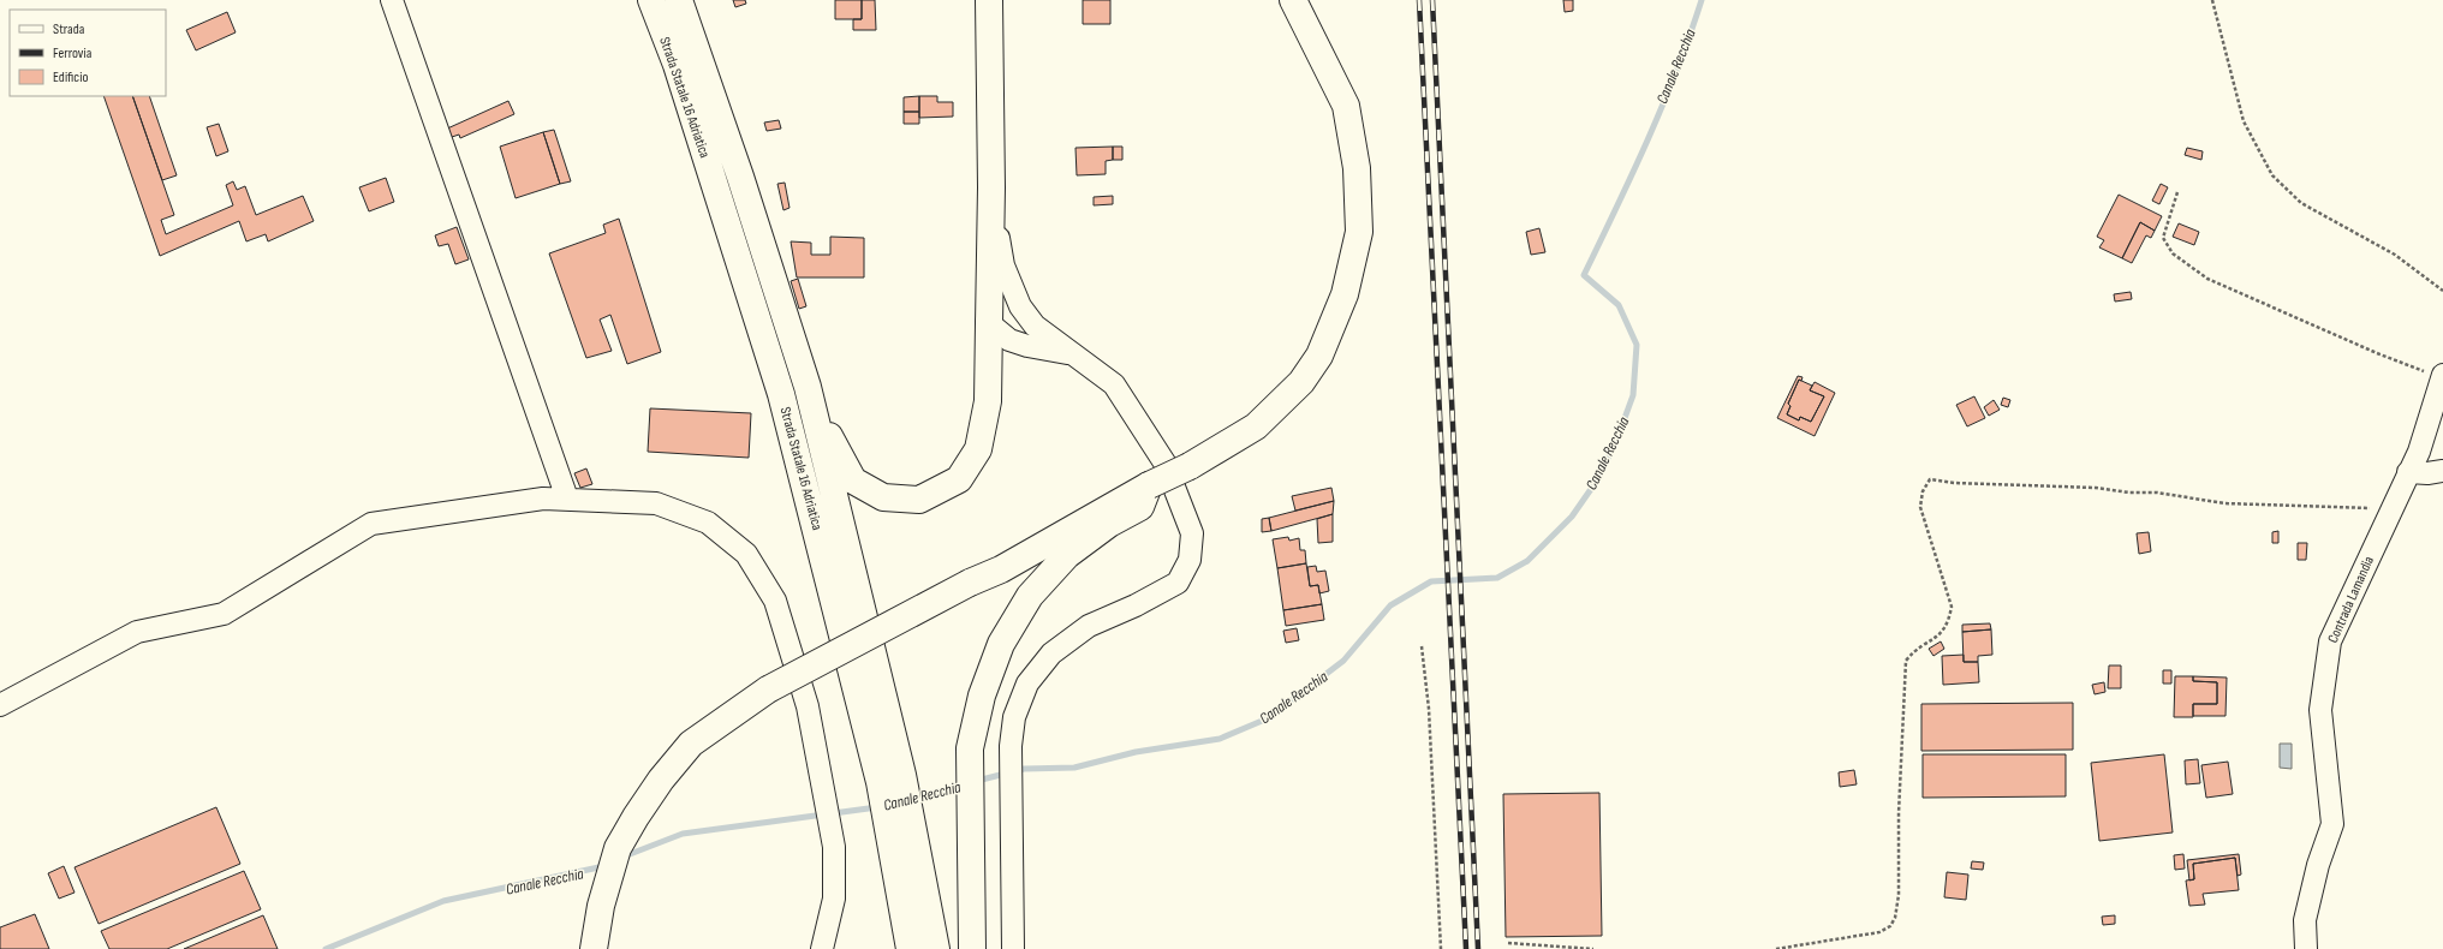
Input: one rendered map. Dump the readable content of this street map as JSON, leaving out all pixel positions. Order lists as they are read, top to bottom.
{
  "streets": {
    "main road": ["Strada Statale 16 Adriatica"],
    "street": ["Contrada Lamandia"]
  },
  "water": ["Canale Recchia"],
  "legend": ["Strada", "Ferrovia", "Edificio"]
}
